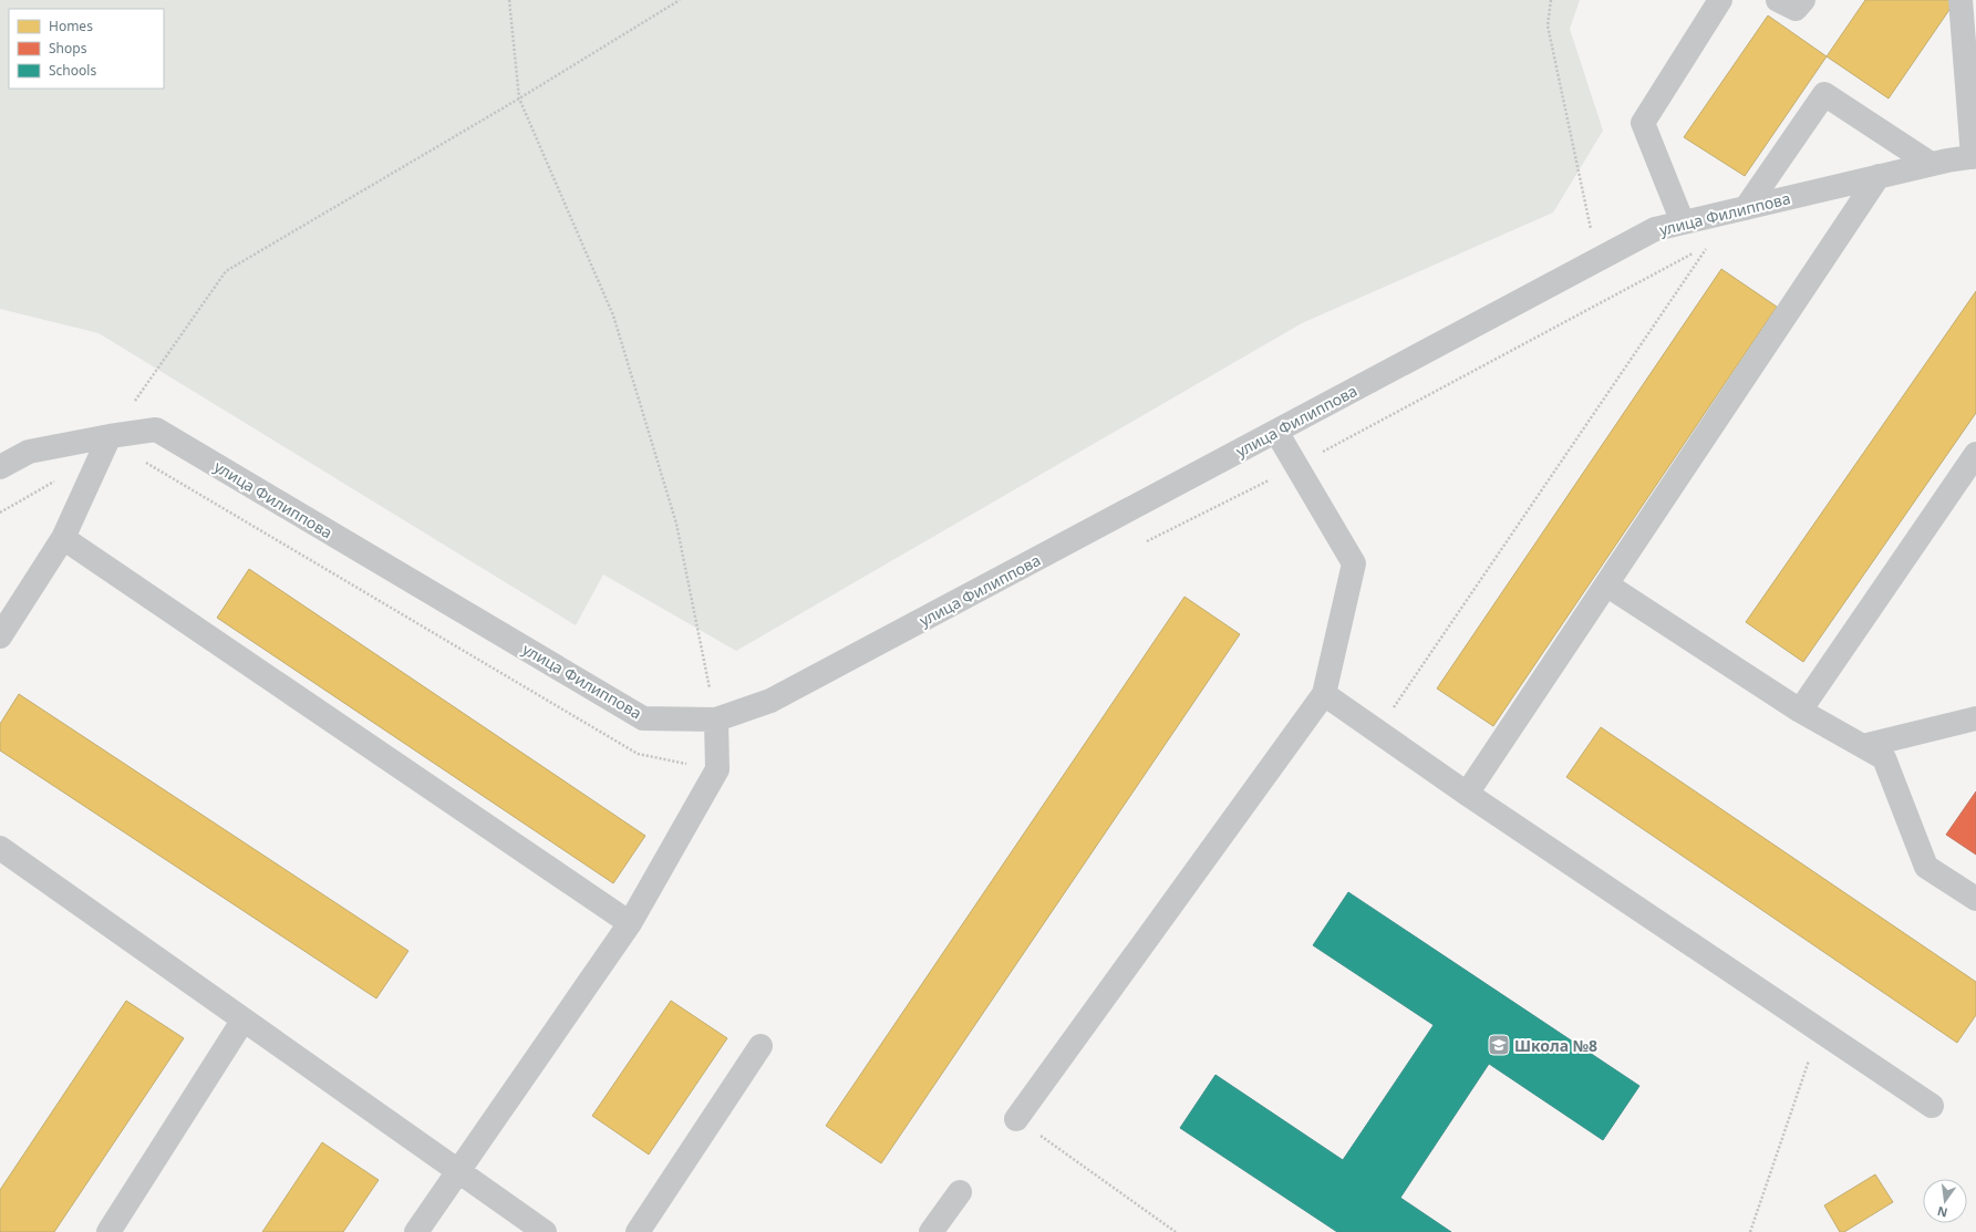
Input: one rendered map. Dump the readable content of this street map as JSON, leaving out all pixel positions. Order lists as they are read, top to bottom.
{
  "streets": {
    "street": ["улица Филиппова"]
  },
  "places": {
    "school or university": ["Школа №8"]
  },
  "legend": ["Homes", "Shops", "Schools"],
  "north": "bottom"
}
